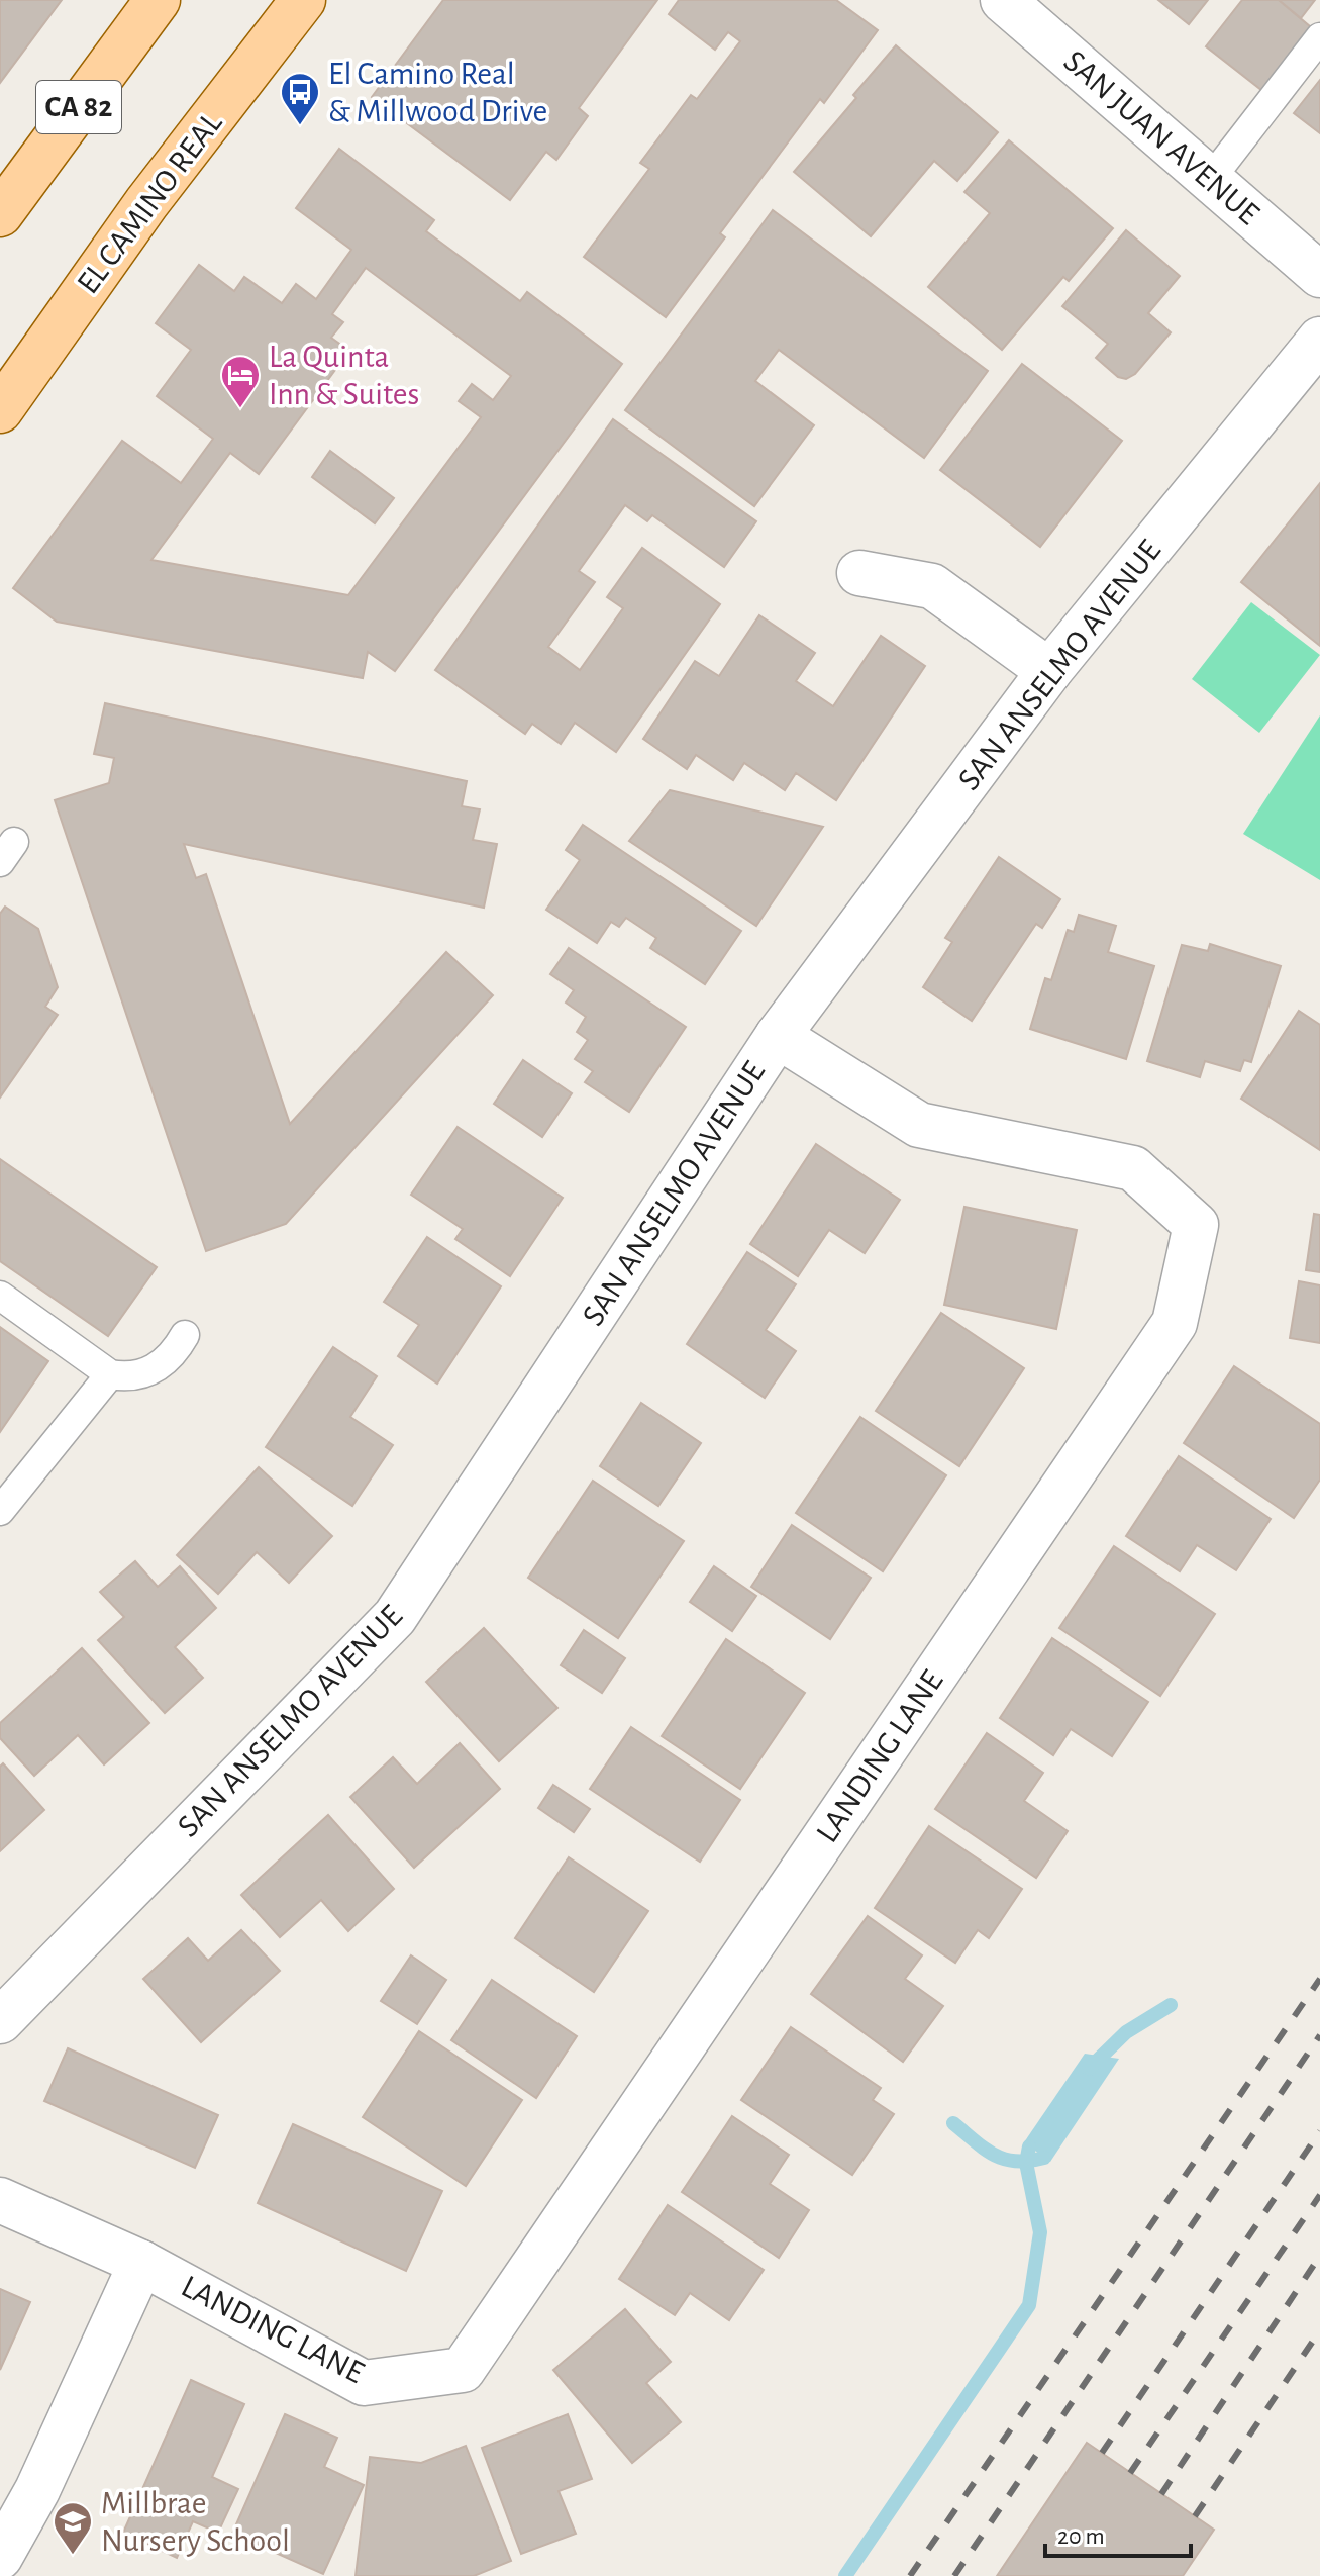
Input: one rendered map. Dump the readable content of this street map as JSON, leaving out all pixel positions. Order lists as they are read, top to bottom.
{
  "streets": {
    "main road": ["CA 82", "EL CAMINO REAL"],
    "street": ["SAN JUAN AVENUE", "SAN ANSELMO AVENUE", "LANDING LANE"]
  },
  "crossings": [
    ["SAN ANSELMO AVENUE", "LANDING LANE"]
  ],
  "places": {
    "bus stop": ["El Camino Real & Millwood Drive"],
    "hotel": ["La Quinta Inn & Suites"],
    "school or university": ["Millbrae Nursery School"]
  },
  "scale_bar": "20 m"
}
